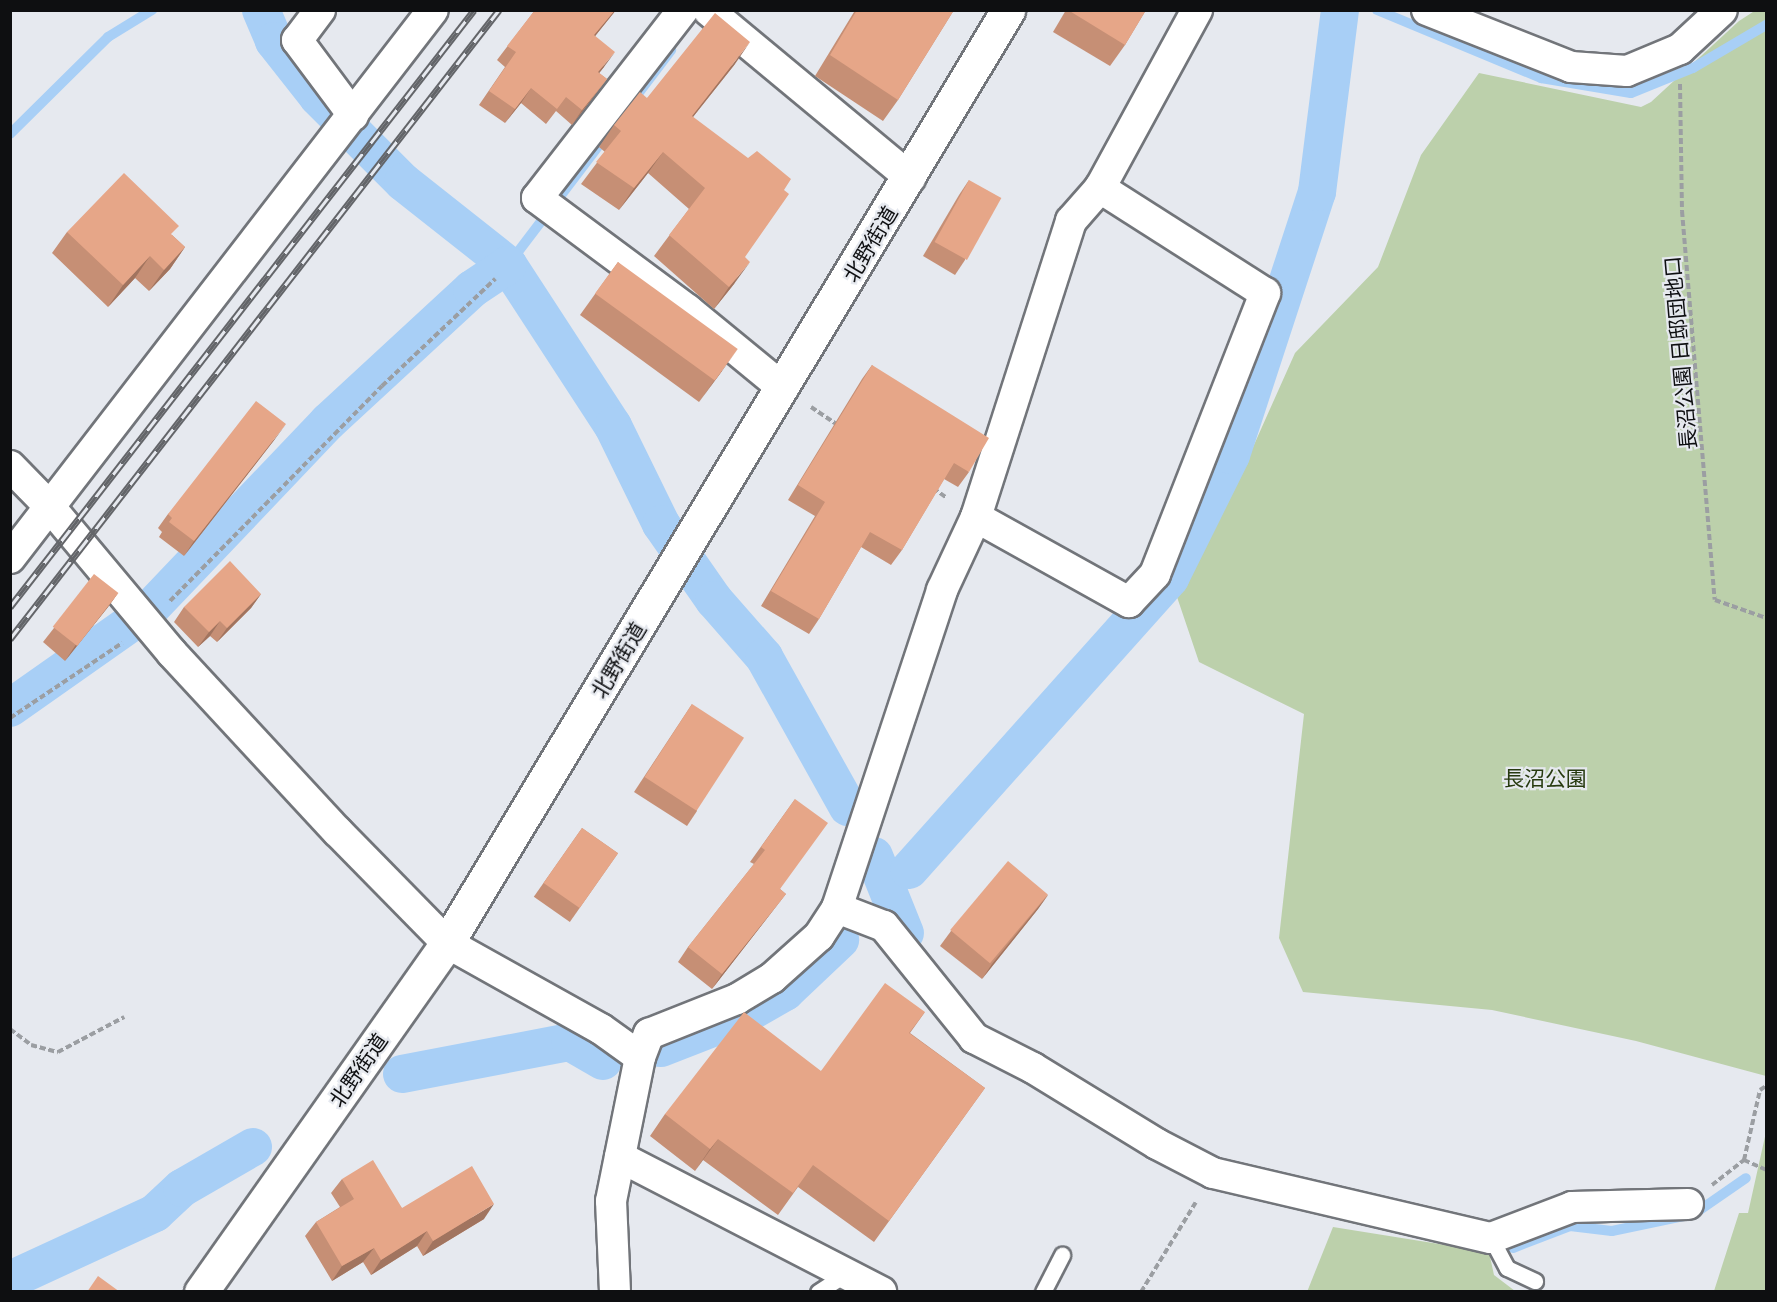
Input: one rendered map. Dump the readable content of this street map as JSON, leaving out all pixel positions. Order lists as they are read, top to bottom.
{
  "streets": {
    "main road": ["北野街道"],
    "path": ["長沼公園 日邸団地口"]
  },
  "parks": ["長沼公園"]
}
